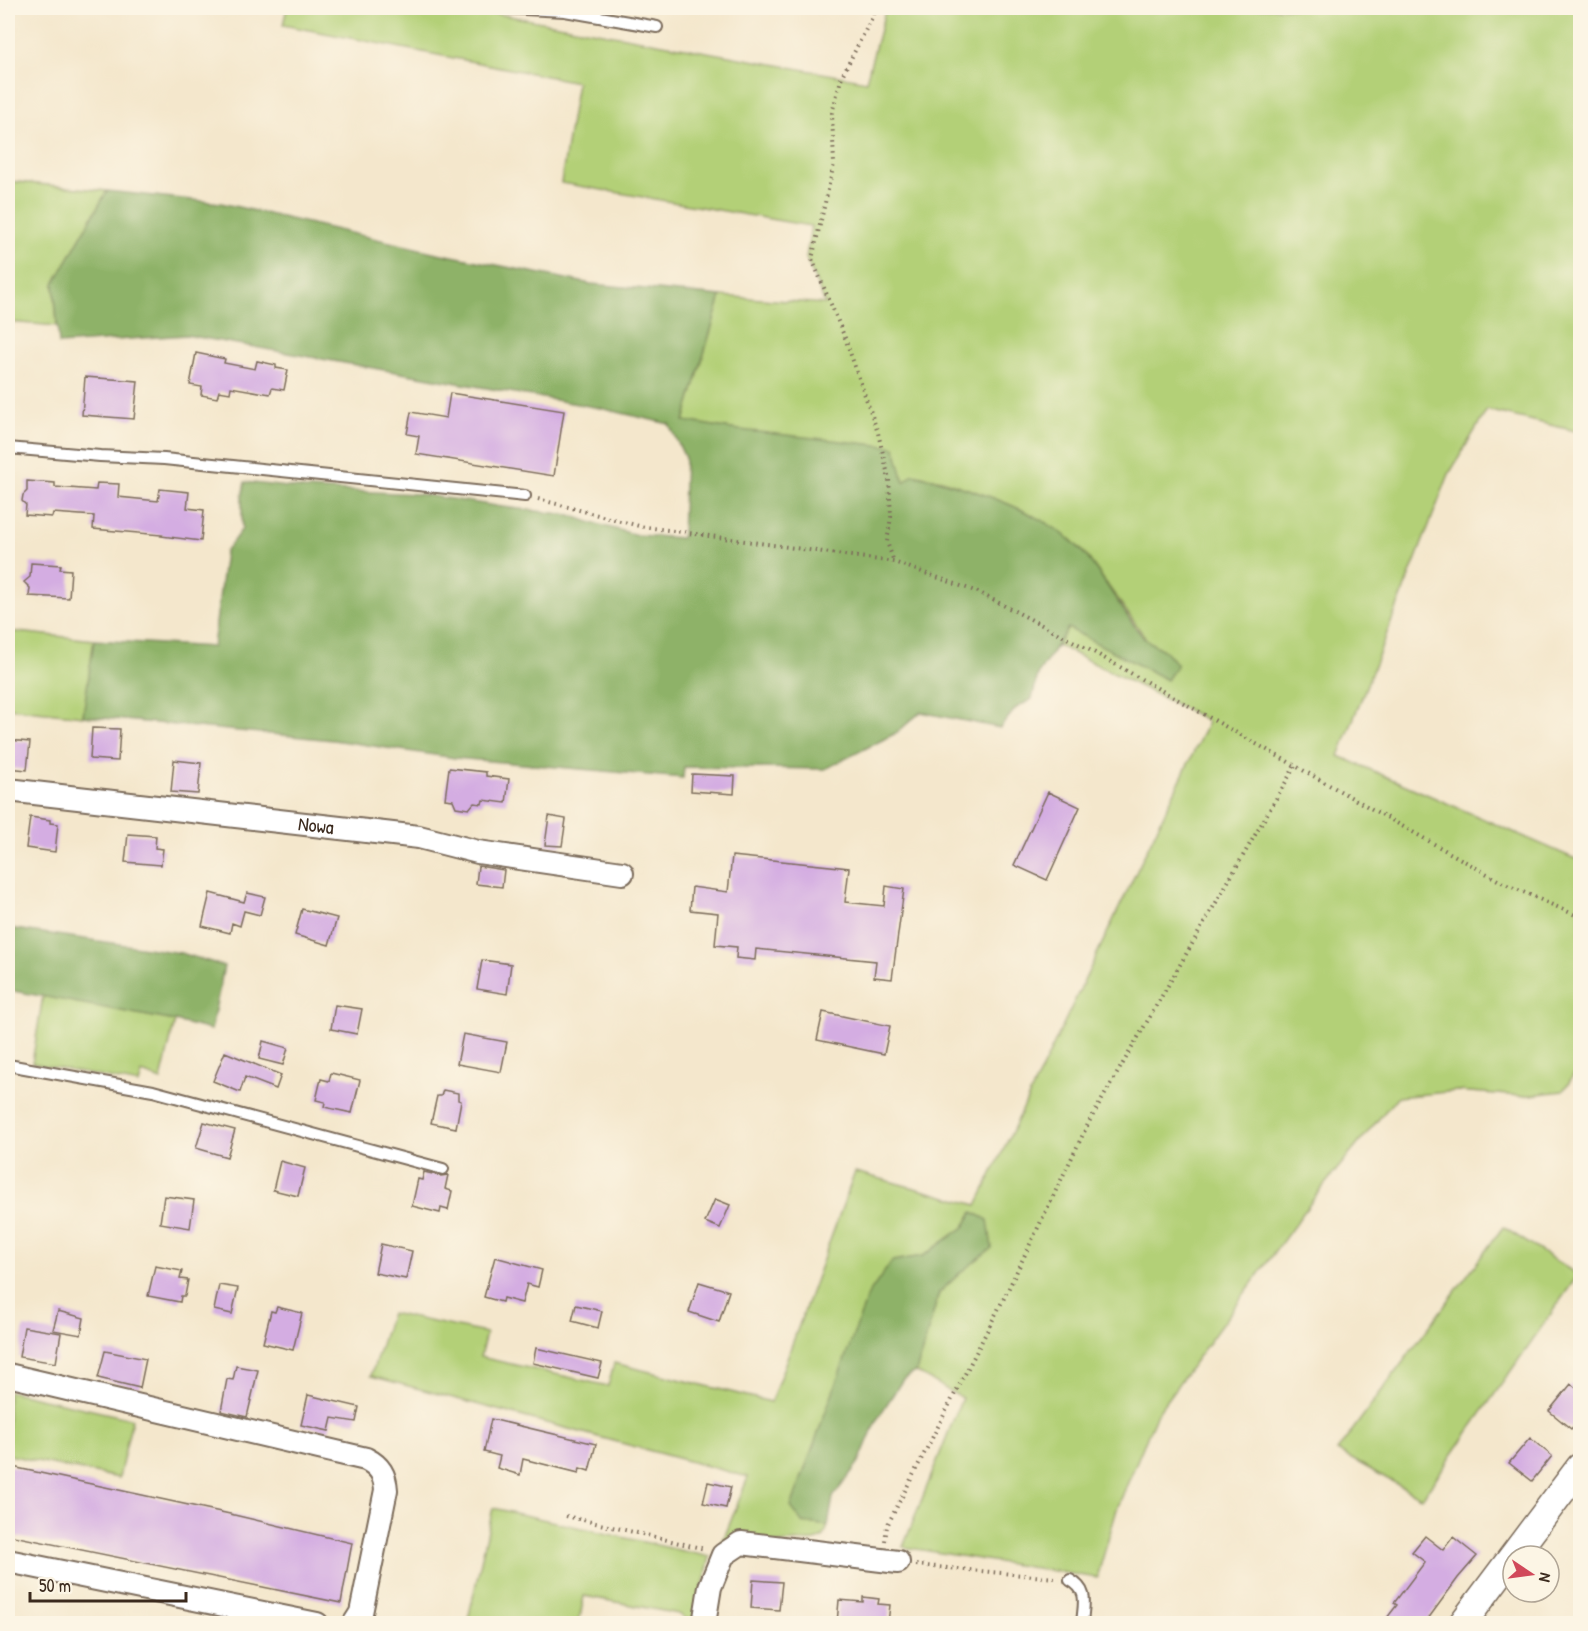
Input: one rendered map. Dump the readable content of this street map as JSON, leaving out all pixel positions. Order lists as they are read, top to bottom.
{
  "streets": {
    "street": ["Nowa"]
  },
  "scale_bar": "50 m",
  "north": "right"
}
